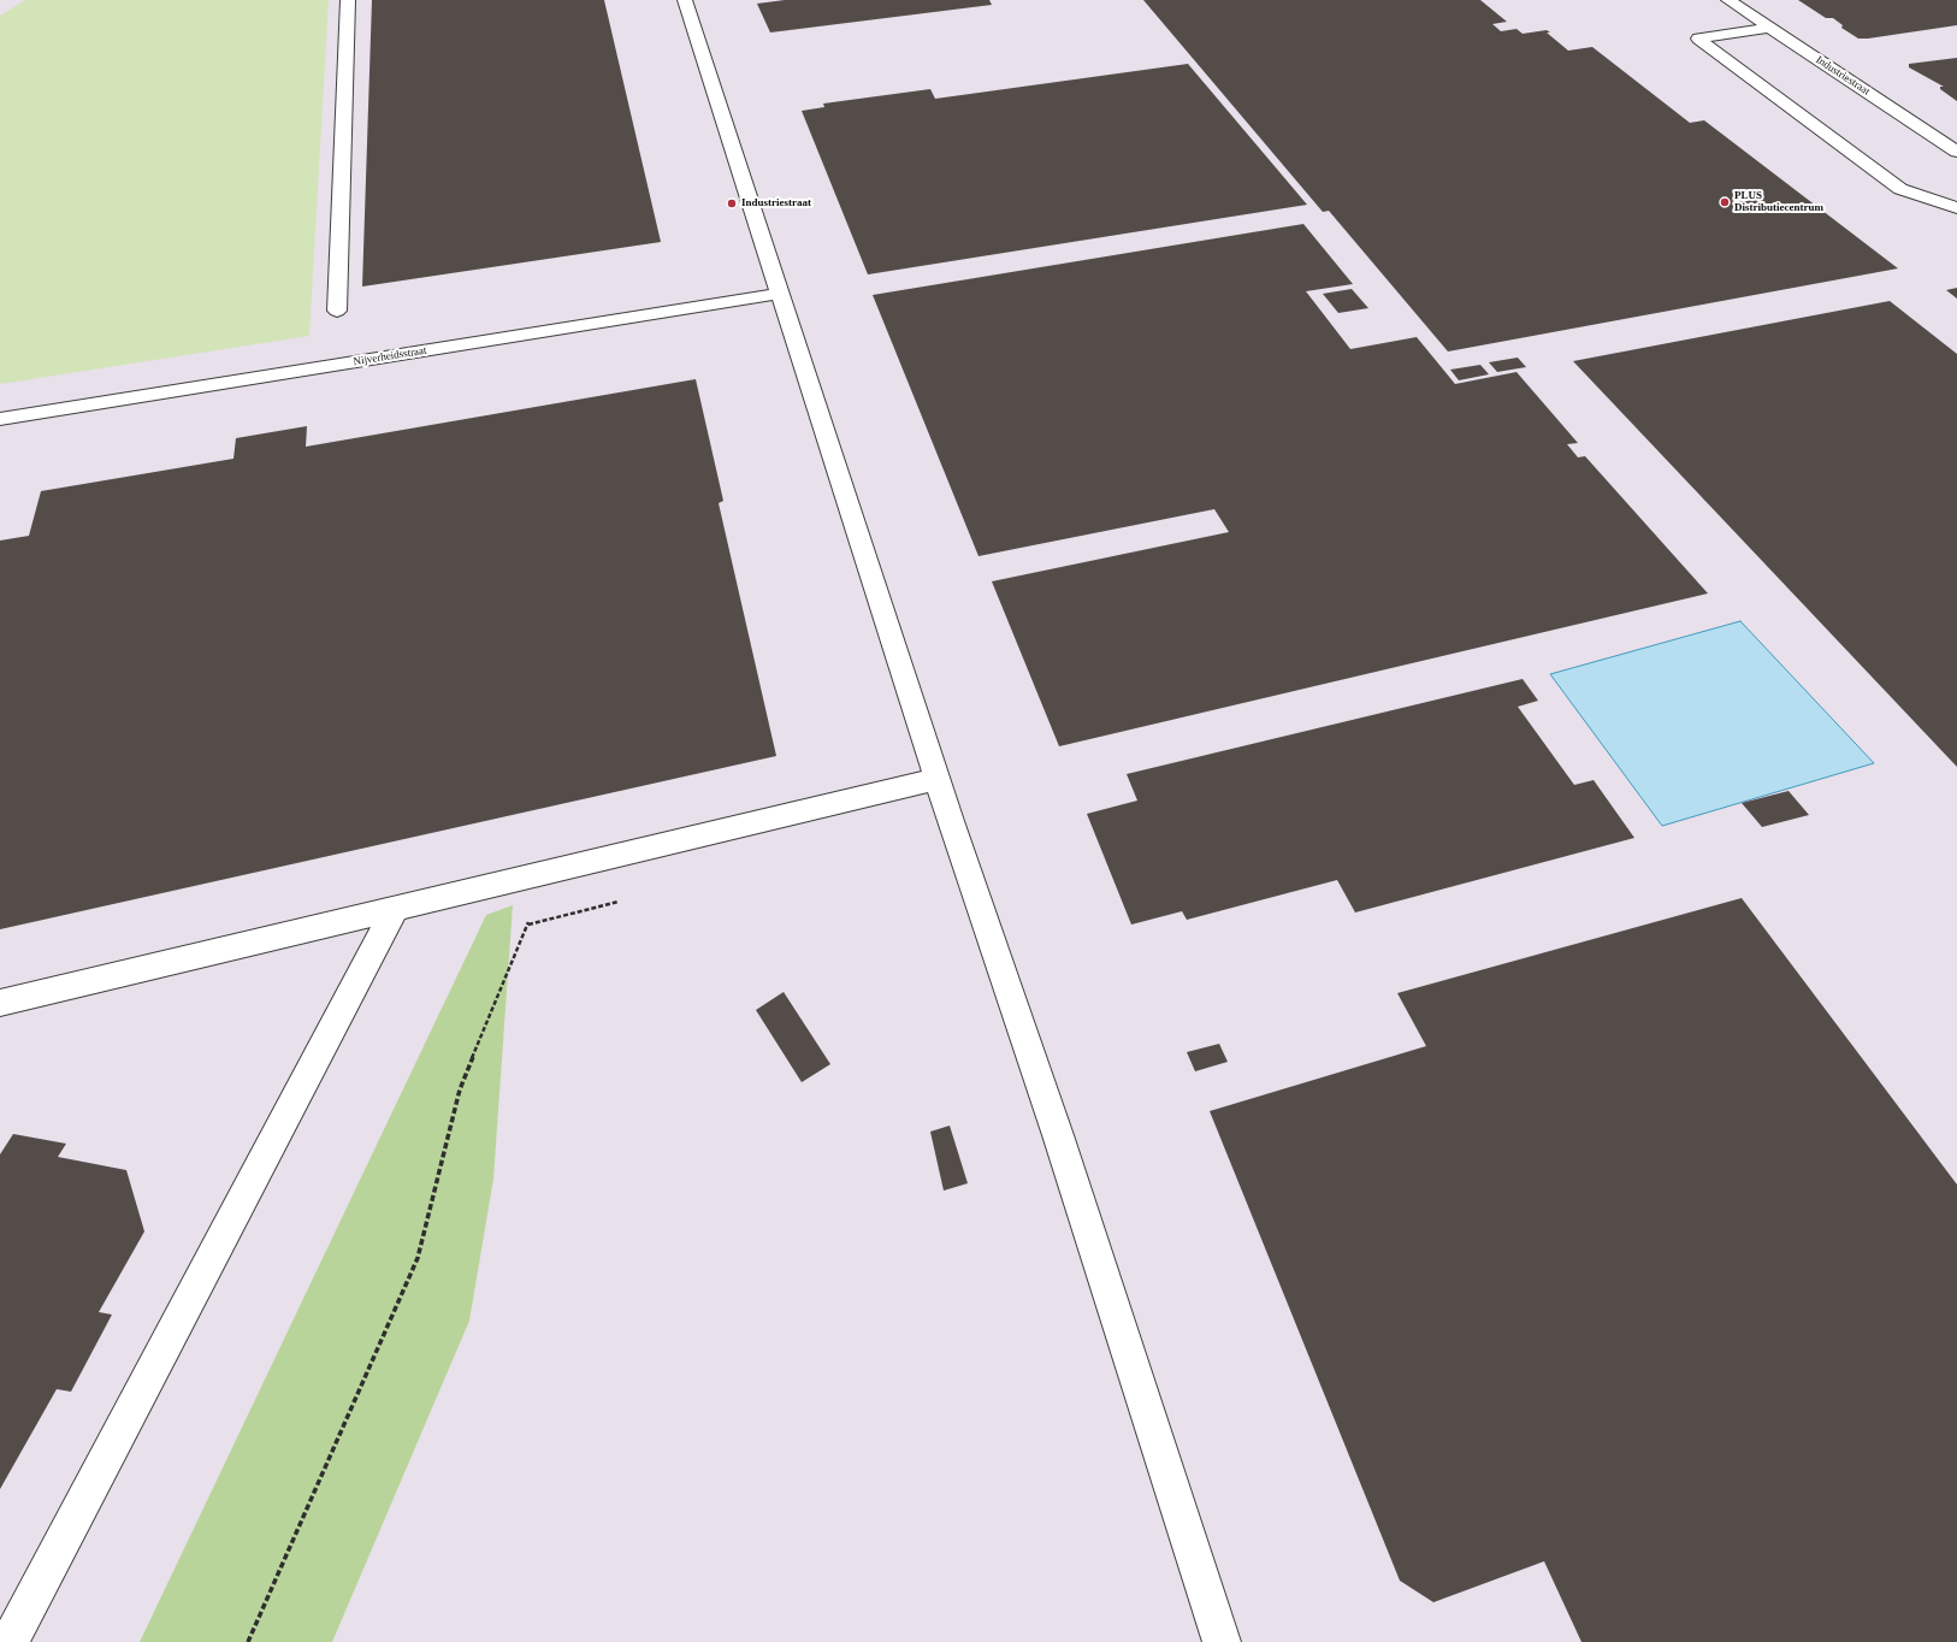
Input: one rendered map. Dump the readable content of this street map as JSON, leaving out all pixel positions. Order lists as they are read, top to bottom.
{
  "streets": {
    "street": ["Industriestraat", "Nijverheidsstraat"]
  },
  "places": ["PLUS Distributiecentrum", "Industriestraat"]
}
